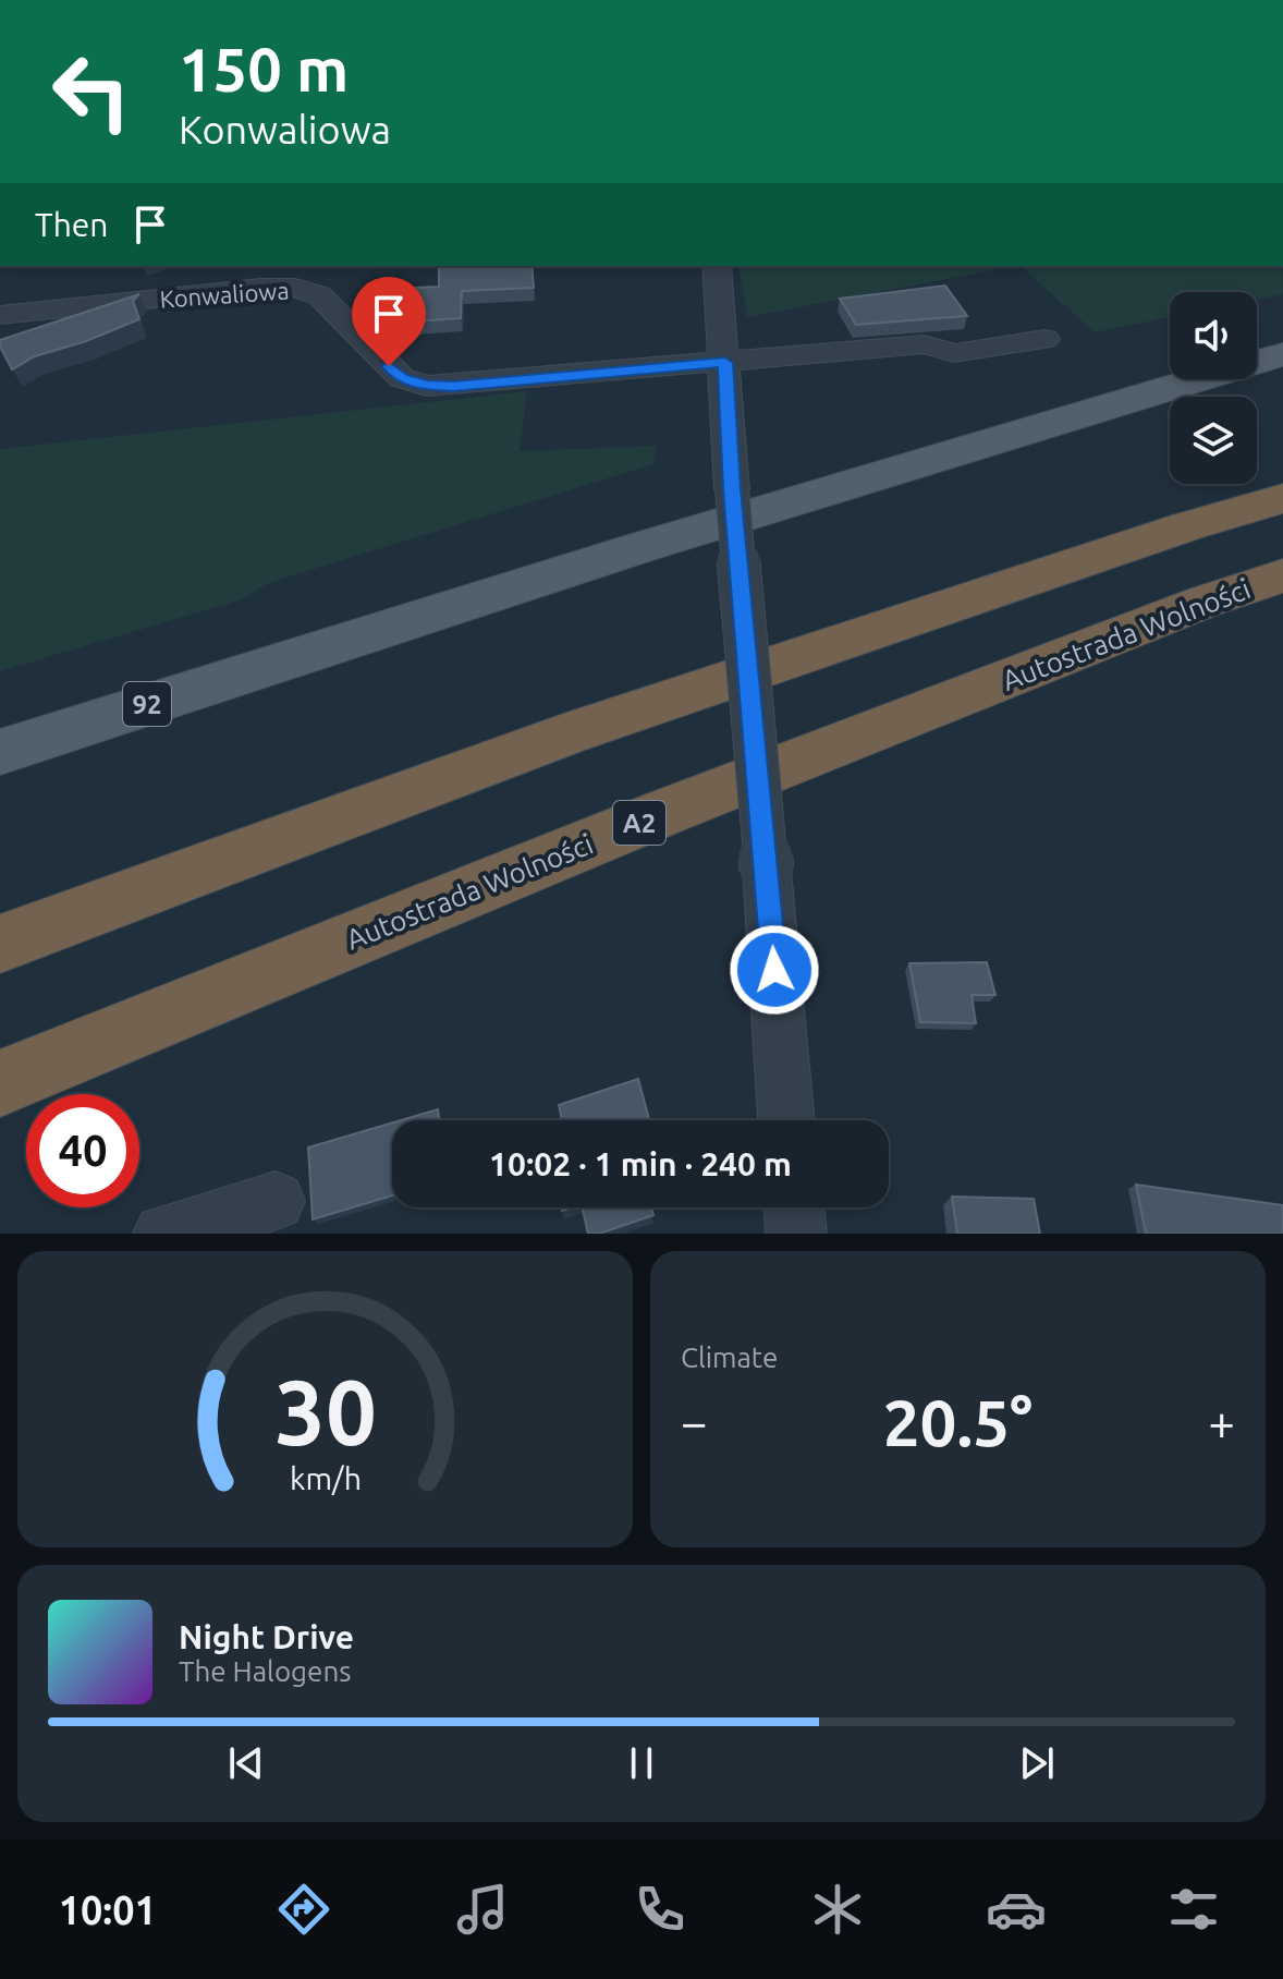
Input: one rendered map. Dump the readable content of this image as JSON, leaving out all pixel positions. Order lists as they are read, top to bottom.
{
  "streets": {
    "highway": ["Autostrada Wolności", "A2"],
    "main road": ["92"],
    "street": ["Konwaliowa"]
  },
  "page": {
    "turn": ["150 m", "Konwaliowa"],
    "then": "Then",
    "limit": "40",
    "trip": "10:02 · 1 min · 240 m",
    "tile": "Climate",
    "heat": ["−", "20.5°", "+"],
    "song": ["Night Drive", "The Halogens"],
    "tabs": "10:01",
    "gauge": ["30", "km/h"]
  }
}
